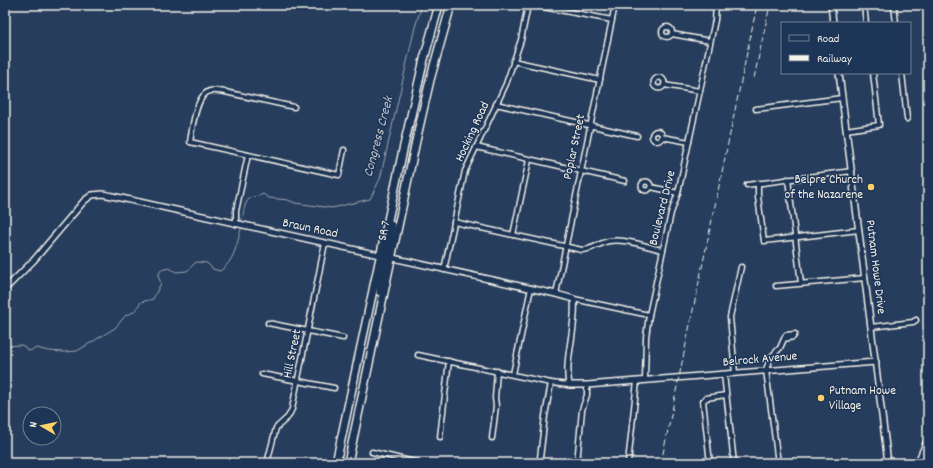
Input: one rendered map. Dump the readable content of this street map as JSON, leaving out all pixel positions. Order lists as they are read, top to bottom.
{
  "streets": {
    "highway": ["SR 7"],
    "street": [
      "Hocking Road",
      "Poplar Street",
      "Boulevard Drive",
      "Braun Road",
      "Putnam Howe Drive",
      "Hill Street",
      "Belrock Avenue"
    ]
  },
  "crossings": [
    ["Hocking Road", "Braun Road"],
    ["Poplar Street", "Braun Road"],
    ["Boulevard Drive", "Braun Road"],
    ["Boulevard Drive", "Belrock Avenue"],
    ["Braun Road", "SR 7"],
    ["Braun Road", "Hill Street"],
    ["Putnam Howe Drive", "Belrock Avenue"]
  ],
  "water": ["Congress Creek"],
  "places": ["Belpre Church of the Nazarene", "Putnam Howe Village"],
  "legend": ["Road", "Railway"],
  "north": "left"
}
